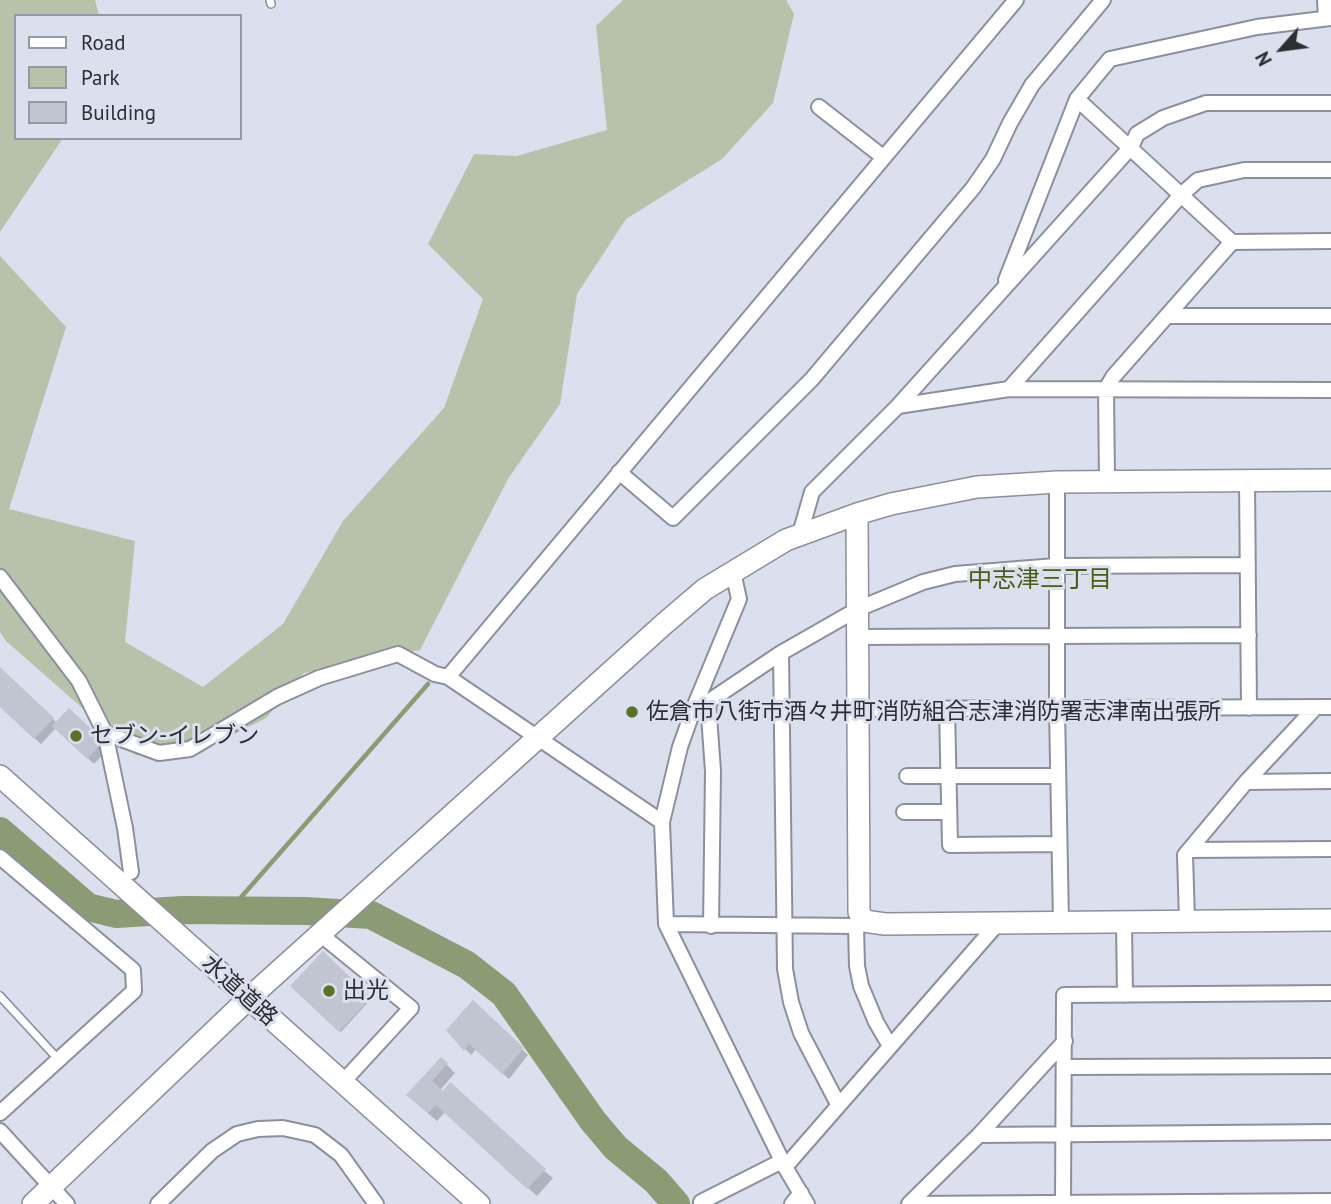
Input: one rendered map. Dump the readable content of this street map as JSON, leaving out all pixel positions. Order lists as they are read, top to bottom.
{
  "streets": {
    "street": ["水道道路"]
  },
  "districts": ["中志津三丁目"],
  "places": ["佐倉市八街市酒々井町消防組合志津消防署志津南出張所", "セブン-イレブン", "出光"],
  "legend": ["Road", "Park", "Building"],
  "north": "bottom left"
}
